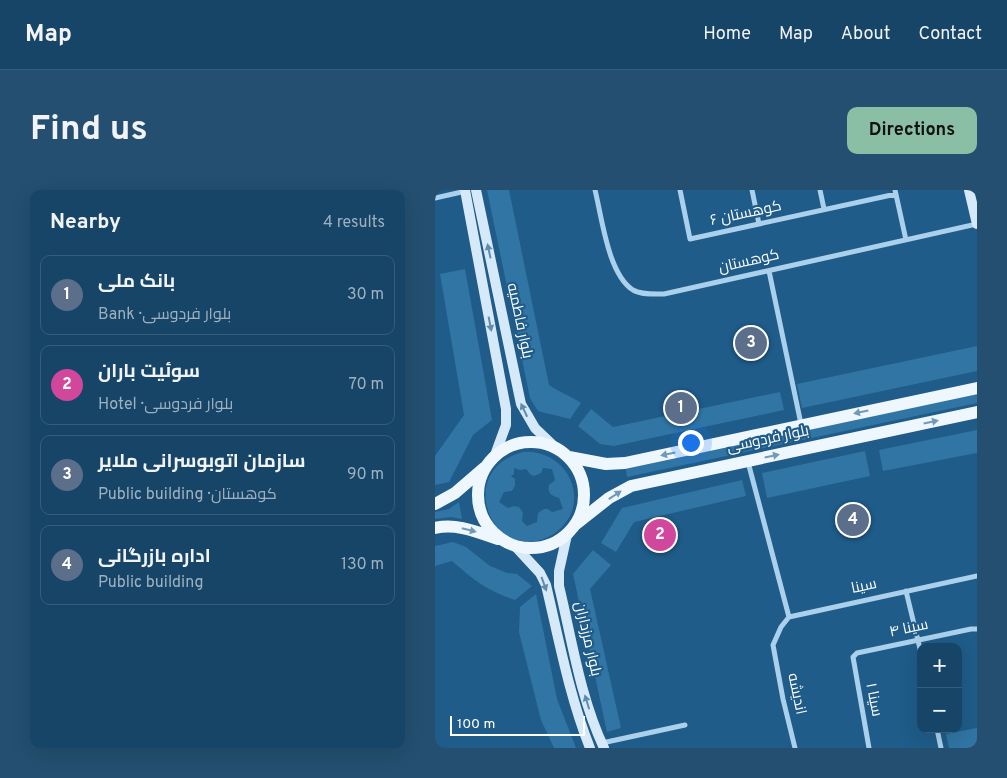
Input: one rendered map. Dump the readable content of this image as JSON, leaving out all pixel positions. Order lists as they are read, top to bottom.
{
  "streets": {
    "main road": ["بلوار فاطمیه", "بلوار فردوسی", "بلوار مرزداران"],
    "street": [
      "کوهستان ۶",
      "کوهستان",
      "سینا",
      "سینا ۴",
      "اندیشه",
      "سینا ۱"
    ]
  },
  "crossings": [
    ["بلوار فاطمیه", "بلوار فردوسی"],
    ["بلوار فاطمیه", "بلوار مرزداران"],
    ["بلوار فردوسی", "بلوار مرزداران"],
    ["سینا", "اندیشه"],
    ["سینا ۴", "سینا ۱"]
  ],
  "scale_bar": "100 m",
  "page": {
    "header": "Map",
    "nav": [
      "Home",
      "Map",
      "About",
      "Contact"
    ],
    "buttons": "Directions",
    "title": "Find us",
    "heading": ["Nearby", "4 results"],
    "list": [
      {
        "mark": "1",
        "name": "بانک ملی",
        "note": "Bank · بلوار فردوسی",
        "value": "30 m"
      },
      {
        "mark": "2",
        "name": "سوئیت باران",
        "note": "Hotel · بلوار فردوسی",
        "value": "70 m"
      },
      {
        "mark": "3",
        "name": "سازمان اتوبوسرانی ملایر",
        "note": "Public building · کوهستان",
        "value": "90 m"
      },
      {
        "mark": "4",
        "name": "اداره بازرگانی",
        "note": "Public building",
        "value": "130 m"
      }
    ],
    "pins": [
      "3",
      "1",
      "4",
      "2"
    ],
    "map_buttons": ["+", "−"],
    "scale": "100 m"
  }
}
